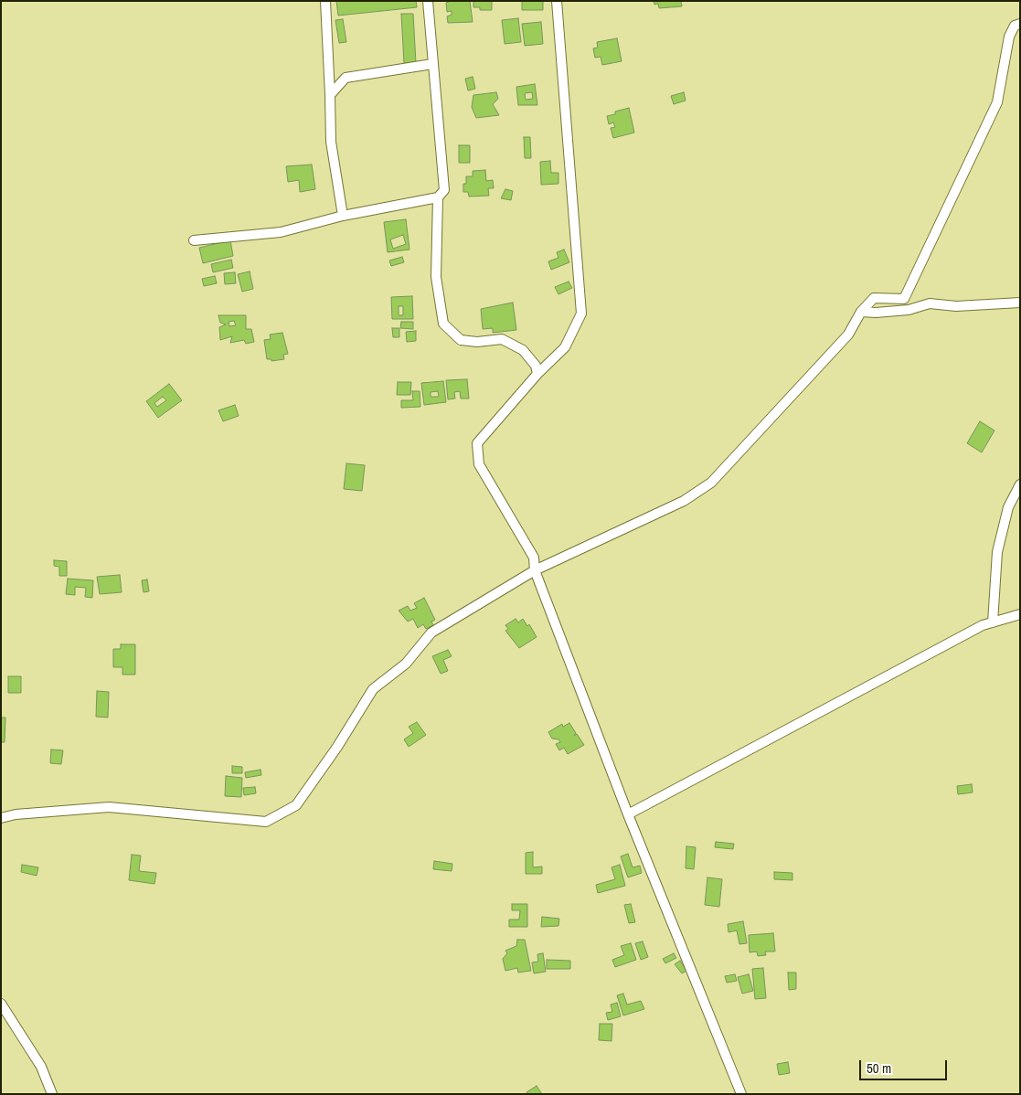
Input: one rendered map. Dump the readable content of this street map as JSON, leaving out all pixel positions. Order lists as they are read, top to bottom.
{
  "scale_bar": "50 m"
}
